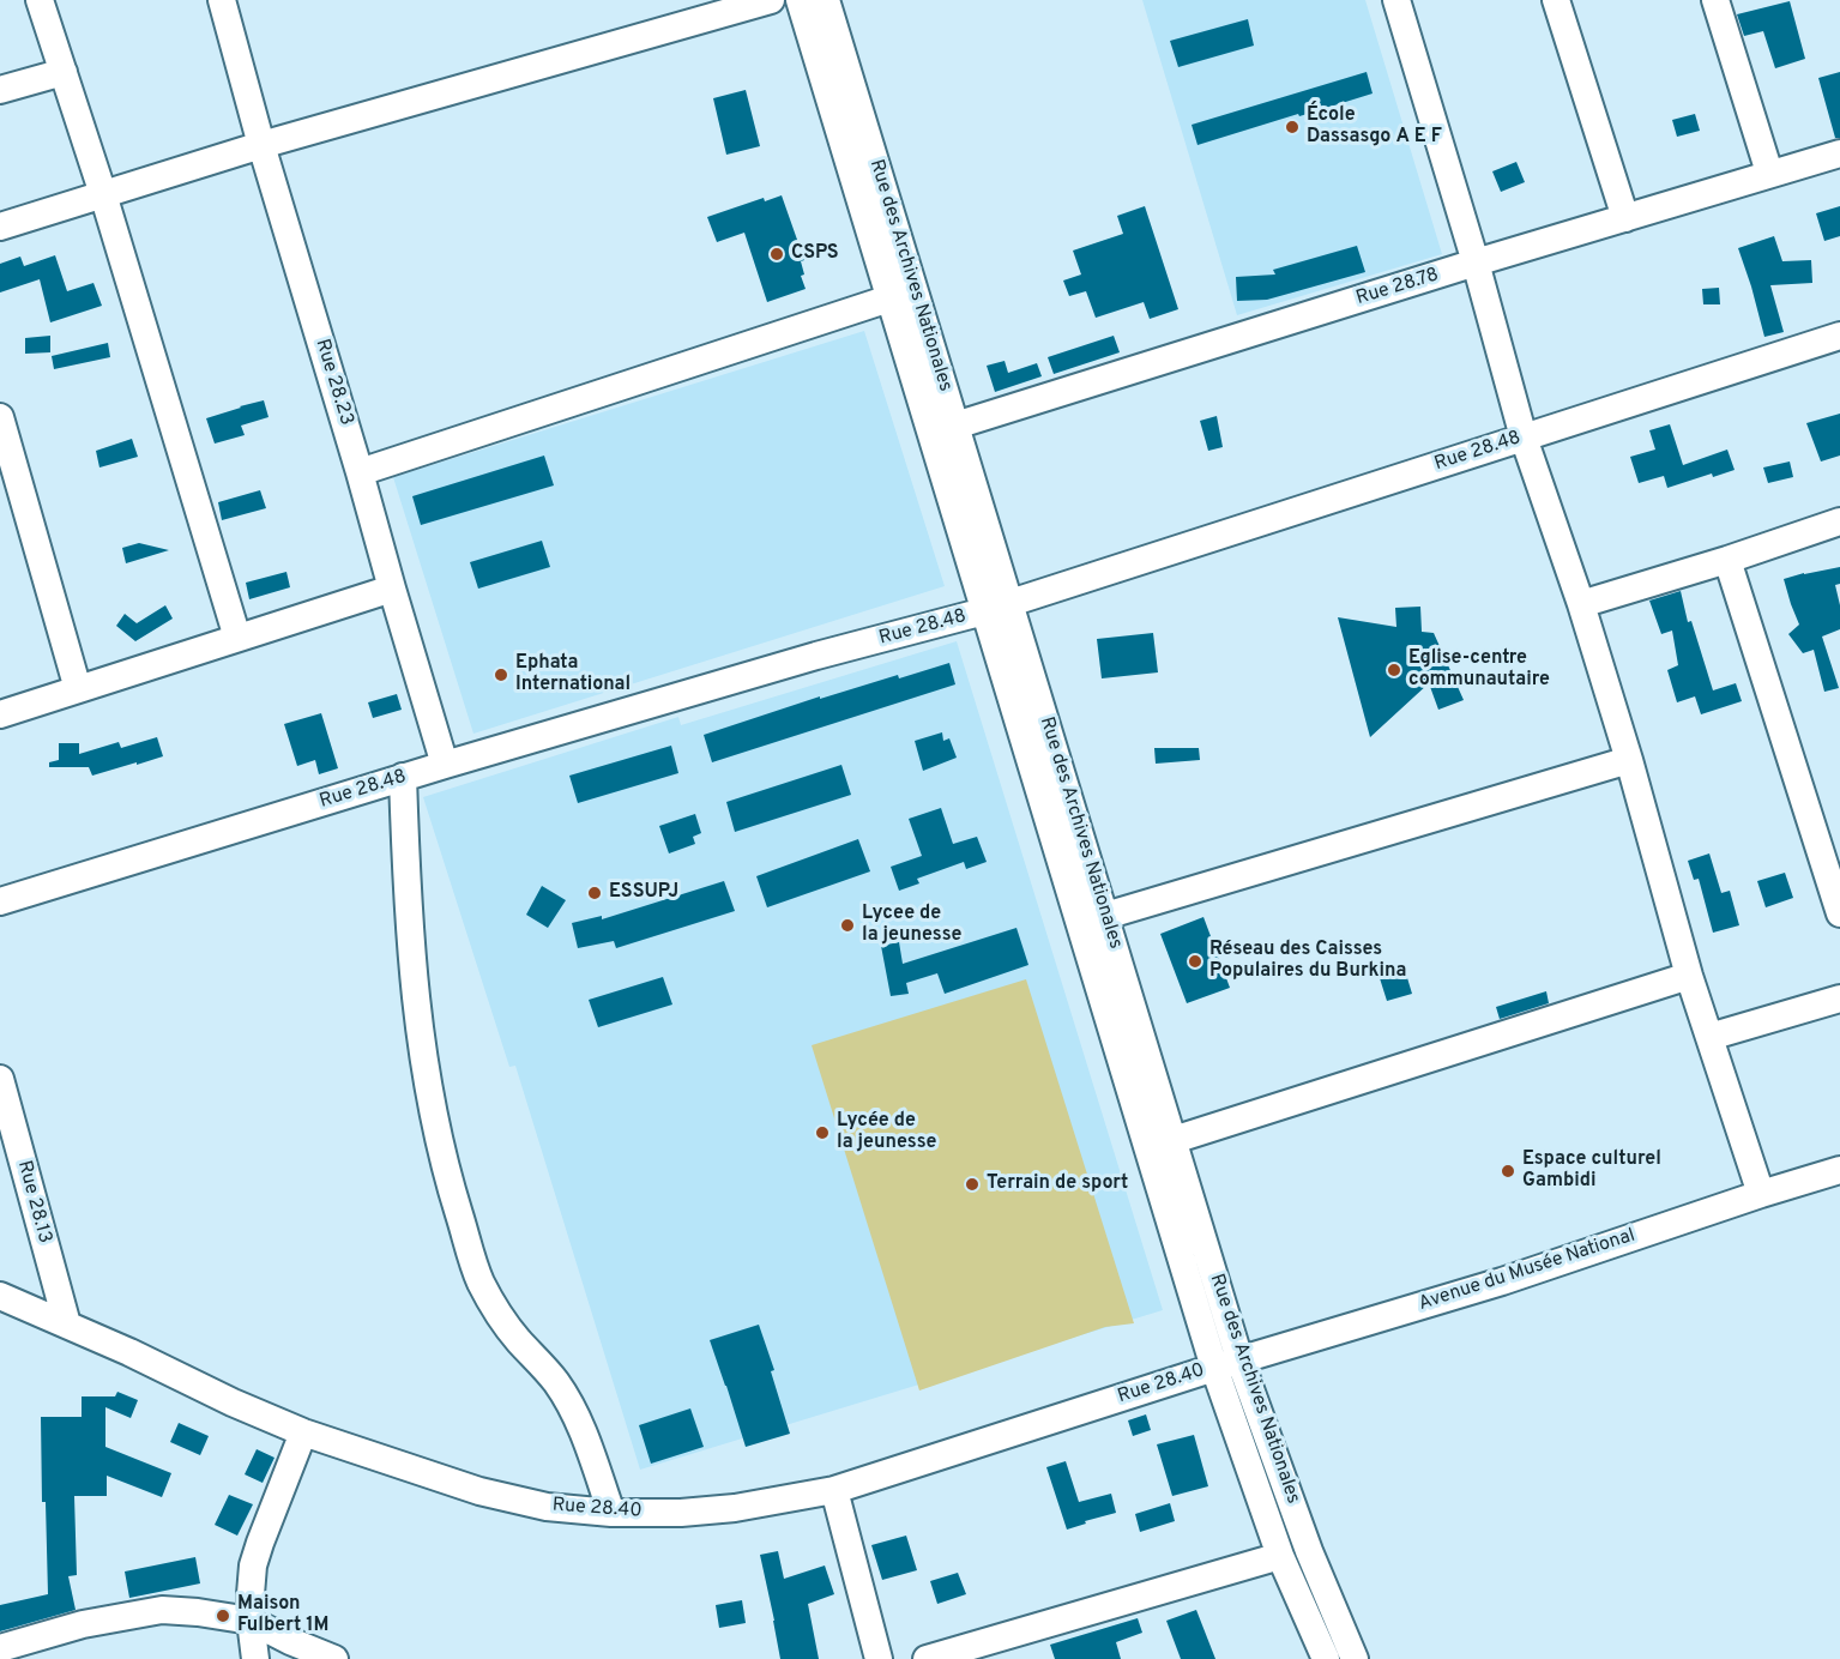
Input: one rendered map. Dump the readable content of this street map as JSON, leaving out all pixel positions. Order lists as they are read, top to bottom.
{
  "streets": {
    "street": [
      "Rue des Archives Nationales",
      "Rue 28.78",
      "Rue 28.23",
      "Rue 28.48",
      "Rue 28.13",
      "Avenue du Musée National",
      "Rue 28.40"
    ]
  },
  "crossings": [
    ["Rue des Archives Nationales", "Rue 28.78"],
    ["Rue des Archives Nationales", "Rue 28.48"],
    ["Rue des Archives Nationales", "Avenue du Musée National"],
    ["Rue des Archives Nationales", "Rue 28.40"],
    ["Rue 28.23", "Rue 28.48"],
    ["Rue 28.13", "Rue 28.40"],
    ["Avenue du Musée National", "Rue 28.40"]
  ],
  "places": [
    "École Dassasgo A E F",
    "CSPS",
    "Eglise-centre communautaire",
    "Ephata International",
    "ESSUPJ",
    "Lycee de la jeunesse",
    "Réseau des Caisses Populaires du Burkina",
    "Lycée de la jeunesse",
    "Espace culturel Gambidi",
    "Terrain de sport",
    "Maison Fulbert 1M"
  ]
}
